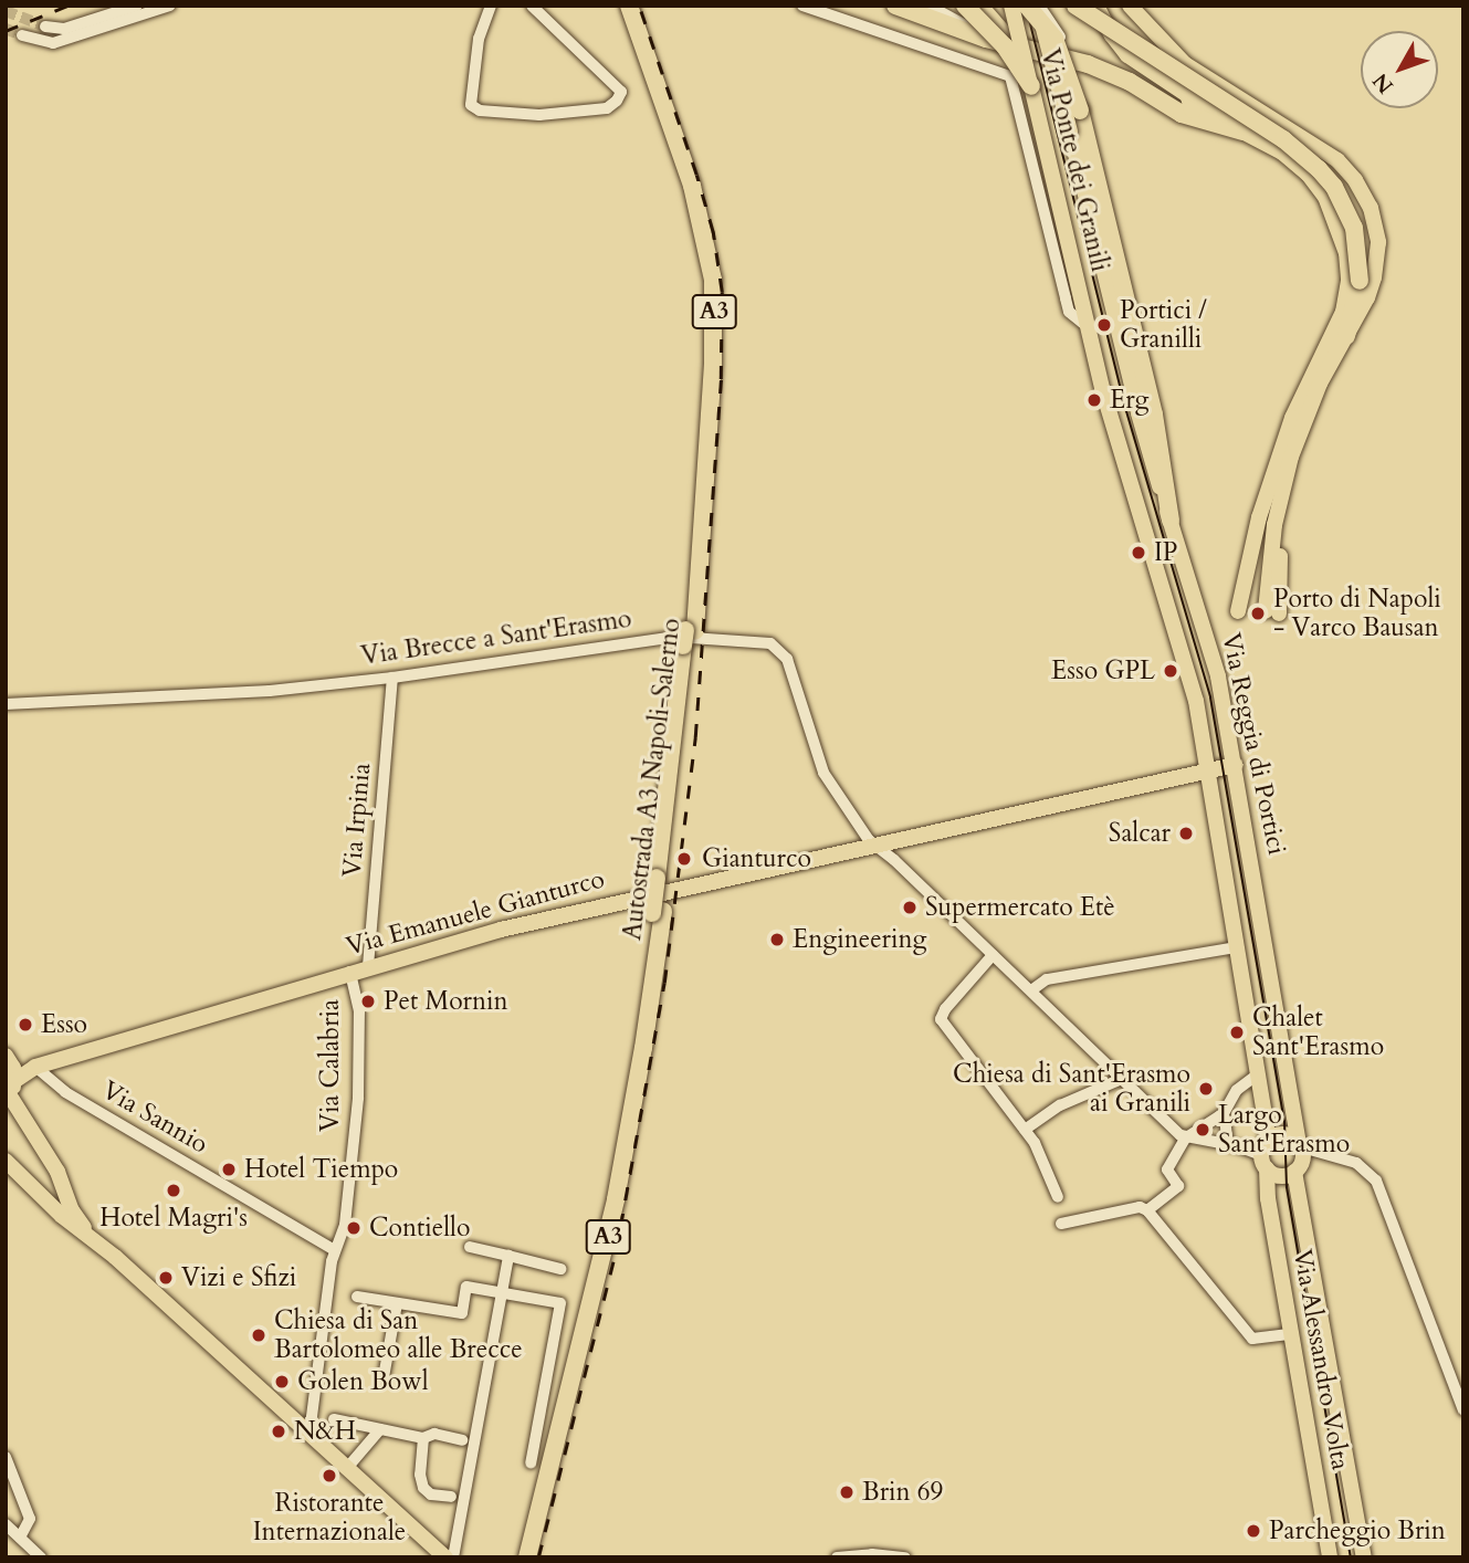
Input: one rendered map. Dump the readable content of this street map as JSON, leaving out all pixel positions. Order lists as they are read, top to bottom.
{
  "streets": {
    "highway": ["A3", "Autostrada A3 Napoli-Salerno"],
    "main road": [
      "Via Ponte dei Granili",
      "Via Reggia di Portici",
      "Via Emanuele Gianturco",
      "Via Alessandro Volta"
    ],
    "street": [
      "Via Brecce a Sant'Erasmo",
      "Via Irpinia",
      "Via Calabria",
      "Via Sannio"
    ]
  },
  "crossings": [
    ["Via Ponte dei Granili", "Via Reggia di Portici"],
    ["Via Brecce a Sant'Erasmo", "Via Irpinia"],
    ["Via Brecce a Sant'Erasmo", "Via Emanuele Gianturco"],
    ["Via Reggia di Portici", "Via Emanuele Gianturco"],
    ["Via Reggia di Portici", "Via Alessandro Volta"],
    ["Via Irpinia", "Via Emanuele Gianturco"],
    ["Via Emanuele Gianturco", "Via Calabria"],
    ["Via Emanuele Gianturco", "Via Sannio"],
    ["Via Calabria", "Via Sannio"]
  ],
  "places": [
    "Portici / Granilli",
    "Erg",
    "IP",
    "Porto di Napoli - Varco Bausan",
    "Esso GPL",
    "Salcar",
    "Gianturco",
    "Supermercato Etè",
    "Engineering",
    "Pet Mornin",
    "Esso",
    "Chalet Sant'Erasmo",
    "Chiesa di Sant'Erasmo ai Granili",
    "Largo Sant'Erasmo",
    "Hotel Tiempo",
    "Hotel Magri's",
    "Contiello",
    "Vizi e Sfizi",
    "Chiesa di San Bartolomeo alle Brecce",
    "Golen Bowl",
    "N&H",
    "Ristorante Internazionale",
    "Brin 69",
    "Parcheggio Brin"
  ],
  "north": "bottom left"
}
